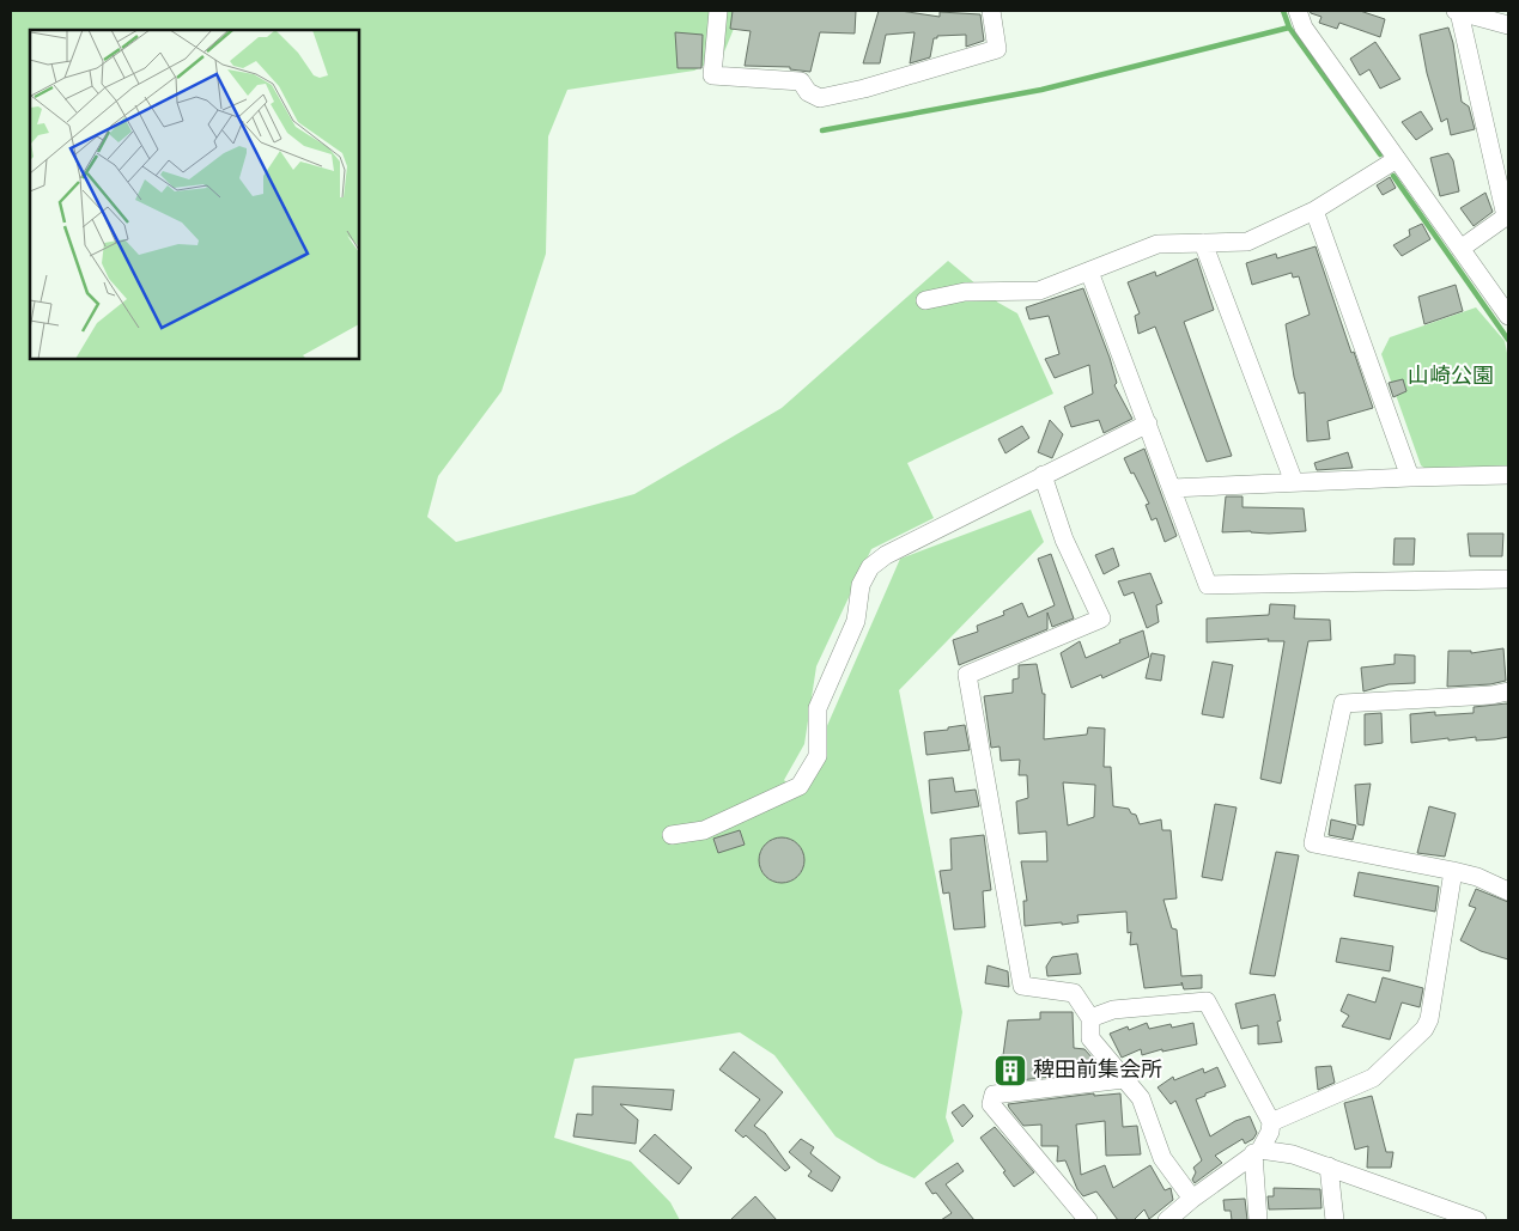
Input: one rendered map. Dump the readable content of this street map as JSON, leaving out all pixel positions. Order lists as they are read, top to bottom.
{
  "parks": ["山崎公園"],
  "places": {
    "building": ["稗田前集会所"]
  }
}
